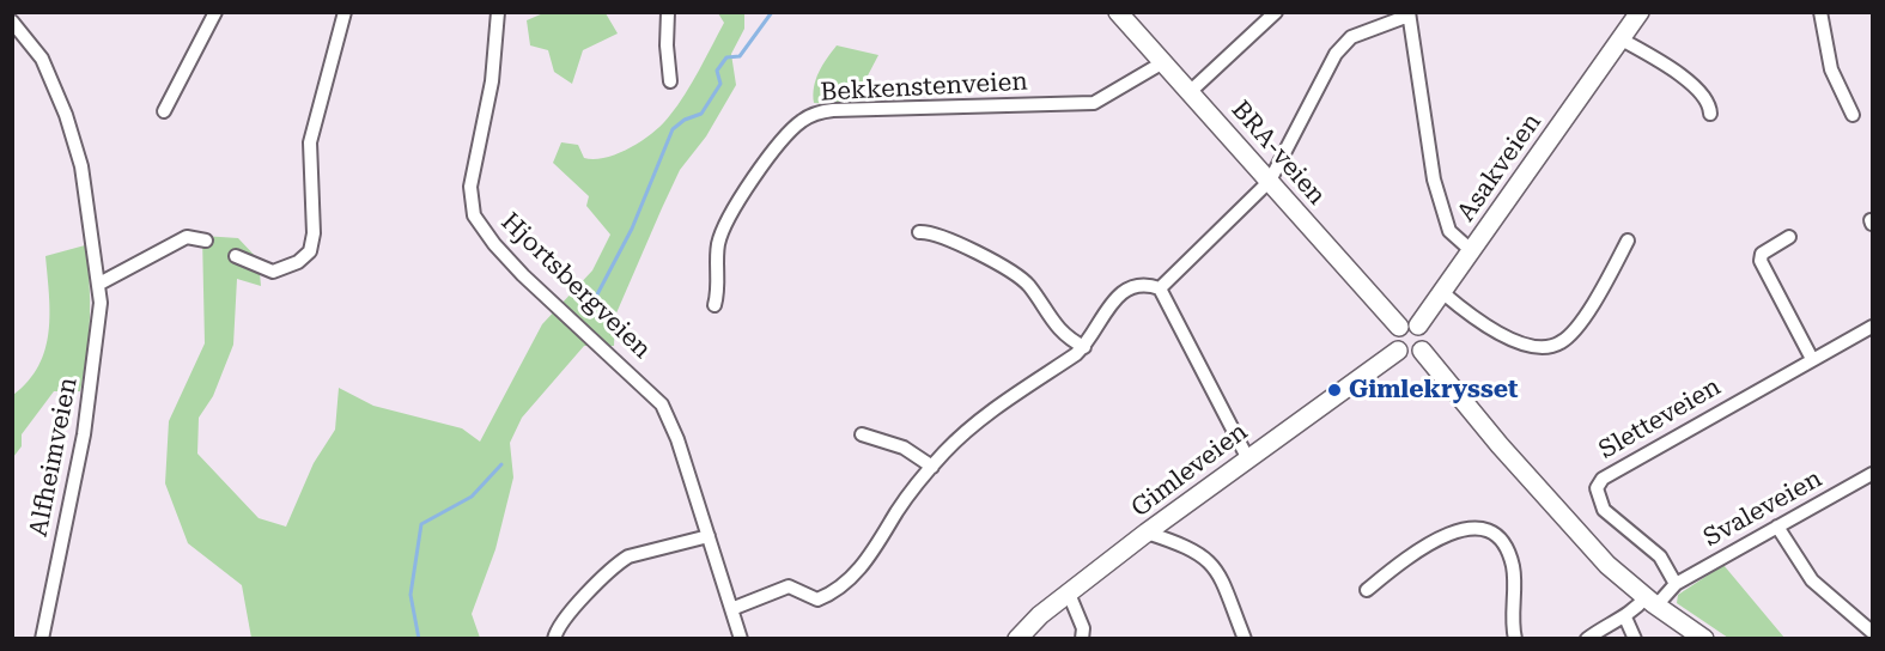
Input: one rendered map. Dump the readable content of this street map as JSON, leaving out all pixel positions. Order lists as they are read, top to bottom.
{
  "streets": {
    "main road": ["BRA-veien", "Asakveien", "Gimleveien"],
    "street": [
      "Bekkenstenveien",
      "Hjortsbergveien",
      "Sletteveien",
      "Alfheimveien",
      "Svaleveien"
    ]
  },
  "crossings": [
    ["Bekkenstenveien", "BRA-veien"],
    ["BRA-veien", "Asakveien"],
    ["BRA-veien", "Gimleveien"],
    ["Asakveien", "Gimleveien"],
    ["Sletteveien", "Svaleveien"]
  ],
  "places": ["Gimlekrysset"]
}
